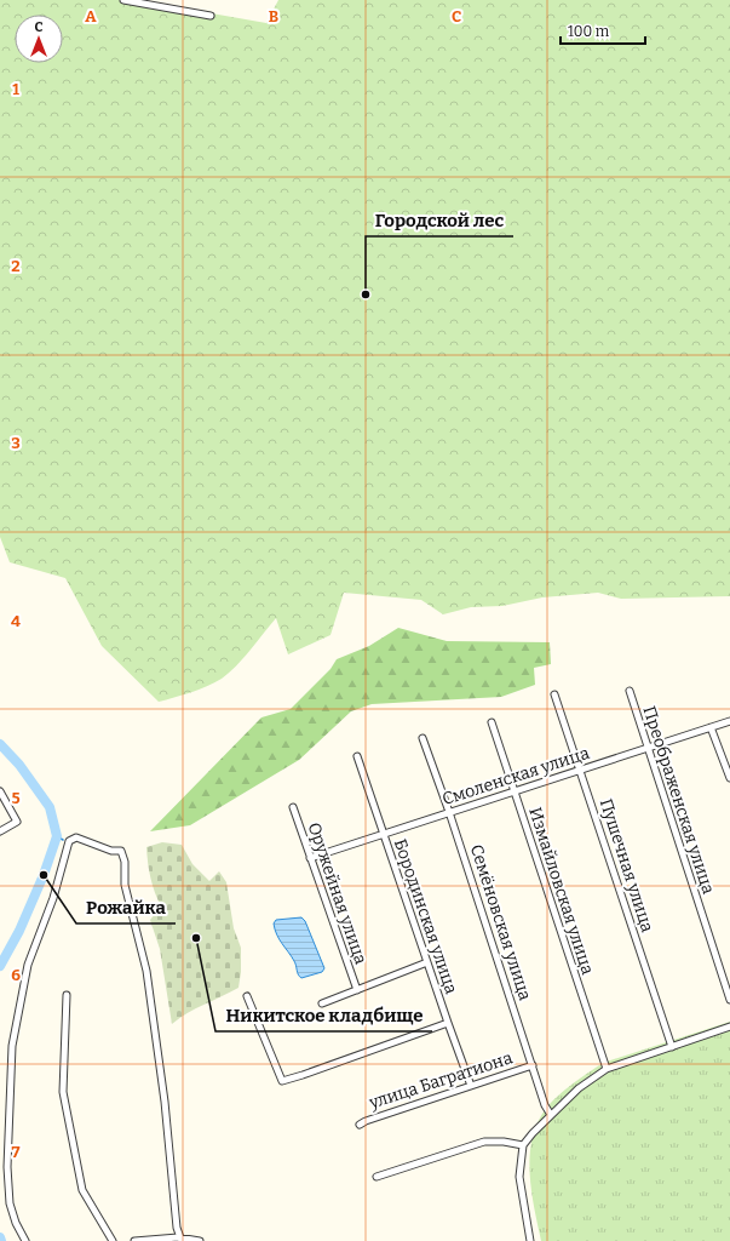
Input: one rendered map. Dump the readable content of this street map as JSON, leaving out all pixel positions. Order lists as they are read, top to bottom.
{
  "streets": {
    "street": [
      "Смоленская улица",
      "Преображенская улица",
      "Пушечная улица",
      "Измайловская улица",
      "Оружейная улица",
      "Бородинская улица",
      "Семёновская улица",
      "улица Багратиона"
    ]
  },
  "crossings": [
    ["Смоленская улица", "Преображенская улица"],
    ["Смоленская улица", "Пушечная улица"],
    ["Смоленская улица", "Измайловская улица"],
    ["Смоленская улица", "Оружейная улица"],
    ["Смоленская улица", "Бородинская улица"],
    ["Смоленская улица", "Семёновская улица"],
    ["Бородинская улица", "улица Багратиона"],
    ["Семёновская улица", "улица Багратиона"]
  ],
  "places": ["Городской лес", "Рожайка", "Никитское кладбище"],
  "scale_bar": "100 m",
  "north": "top",
  "grid": {
    "columns": ["A", "B", "C"],
    "rows": [
      "1",
      "2",
      "3",
      "4",
      "5",
      "6",
      "7"
    ]
  }
}
